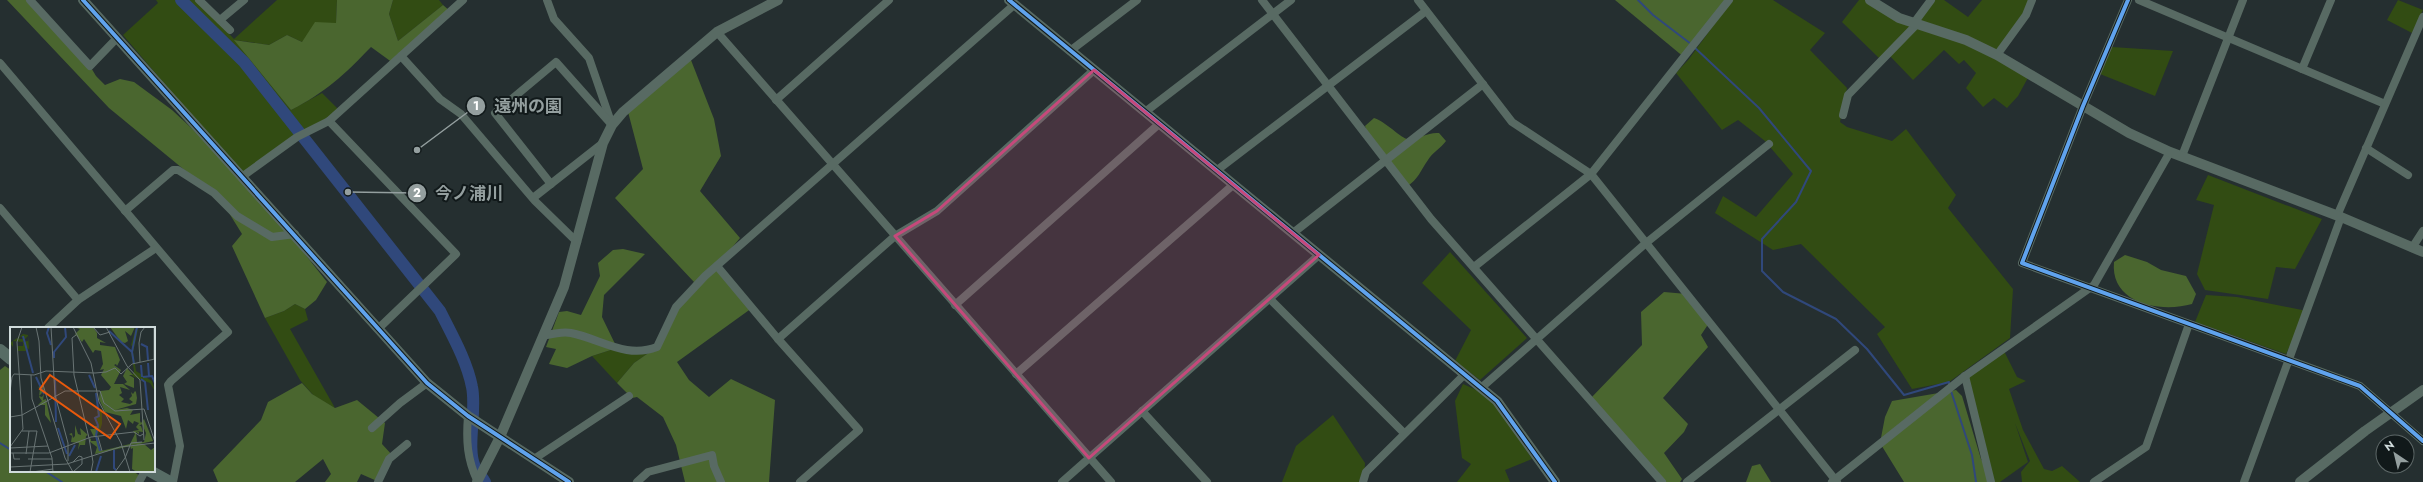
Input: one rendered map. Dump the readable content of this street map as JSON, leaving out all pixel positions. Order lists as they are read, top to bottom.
{
  "places": ["遠州の園", "今ノ浦川"],
  "north": "top left"
}
